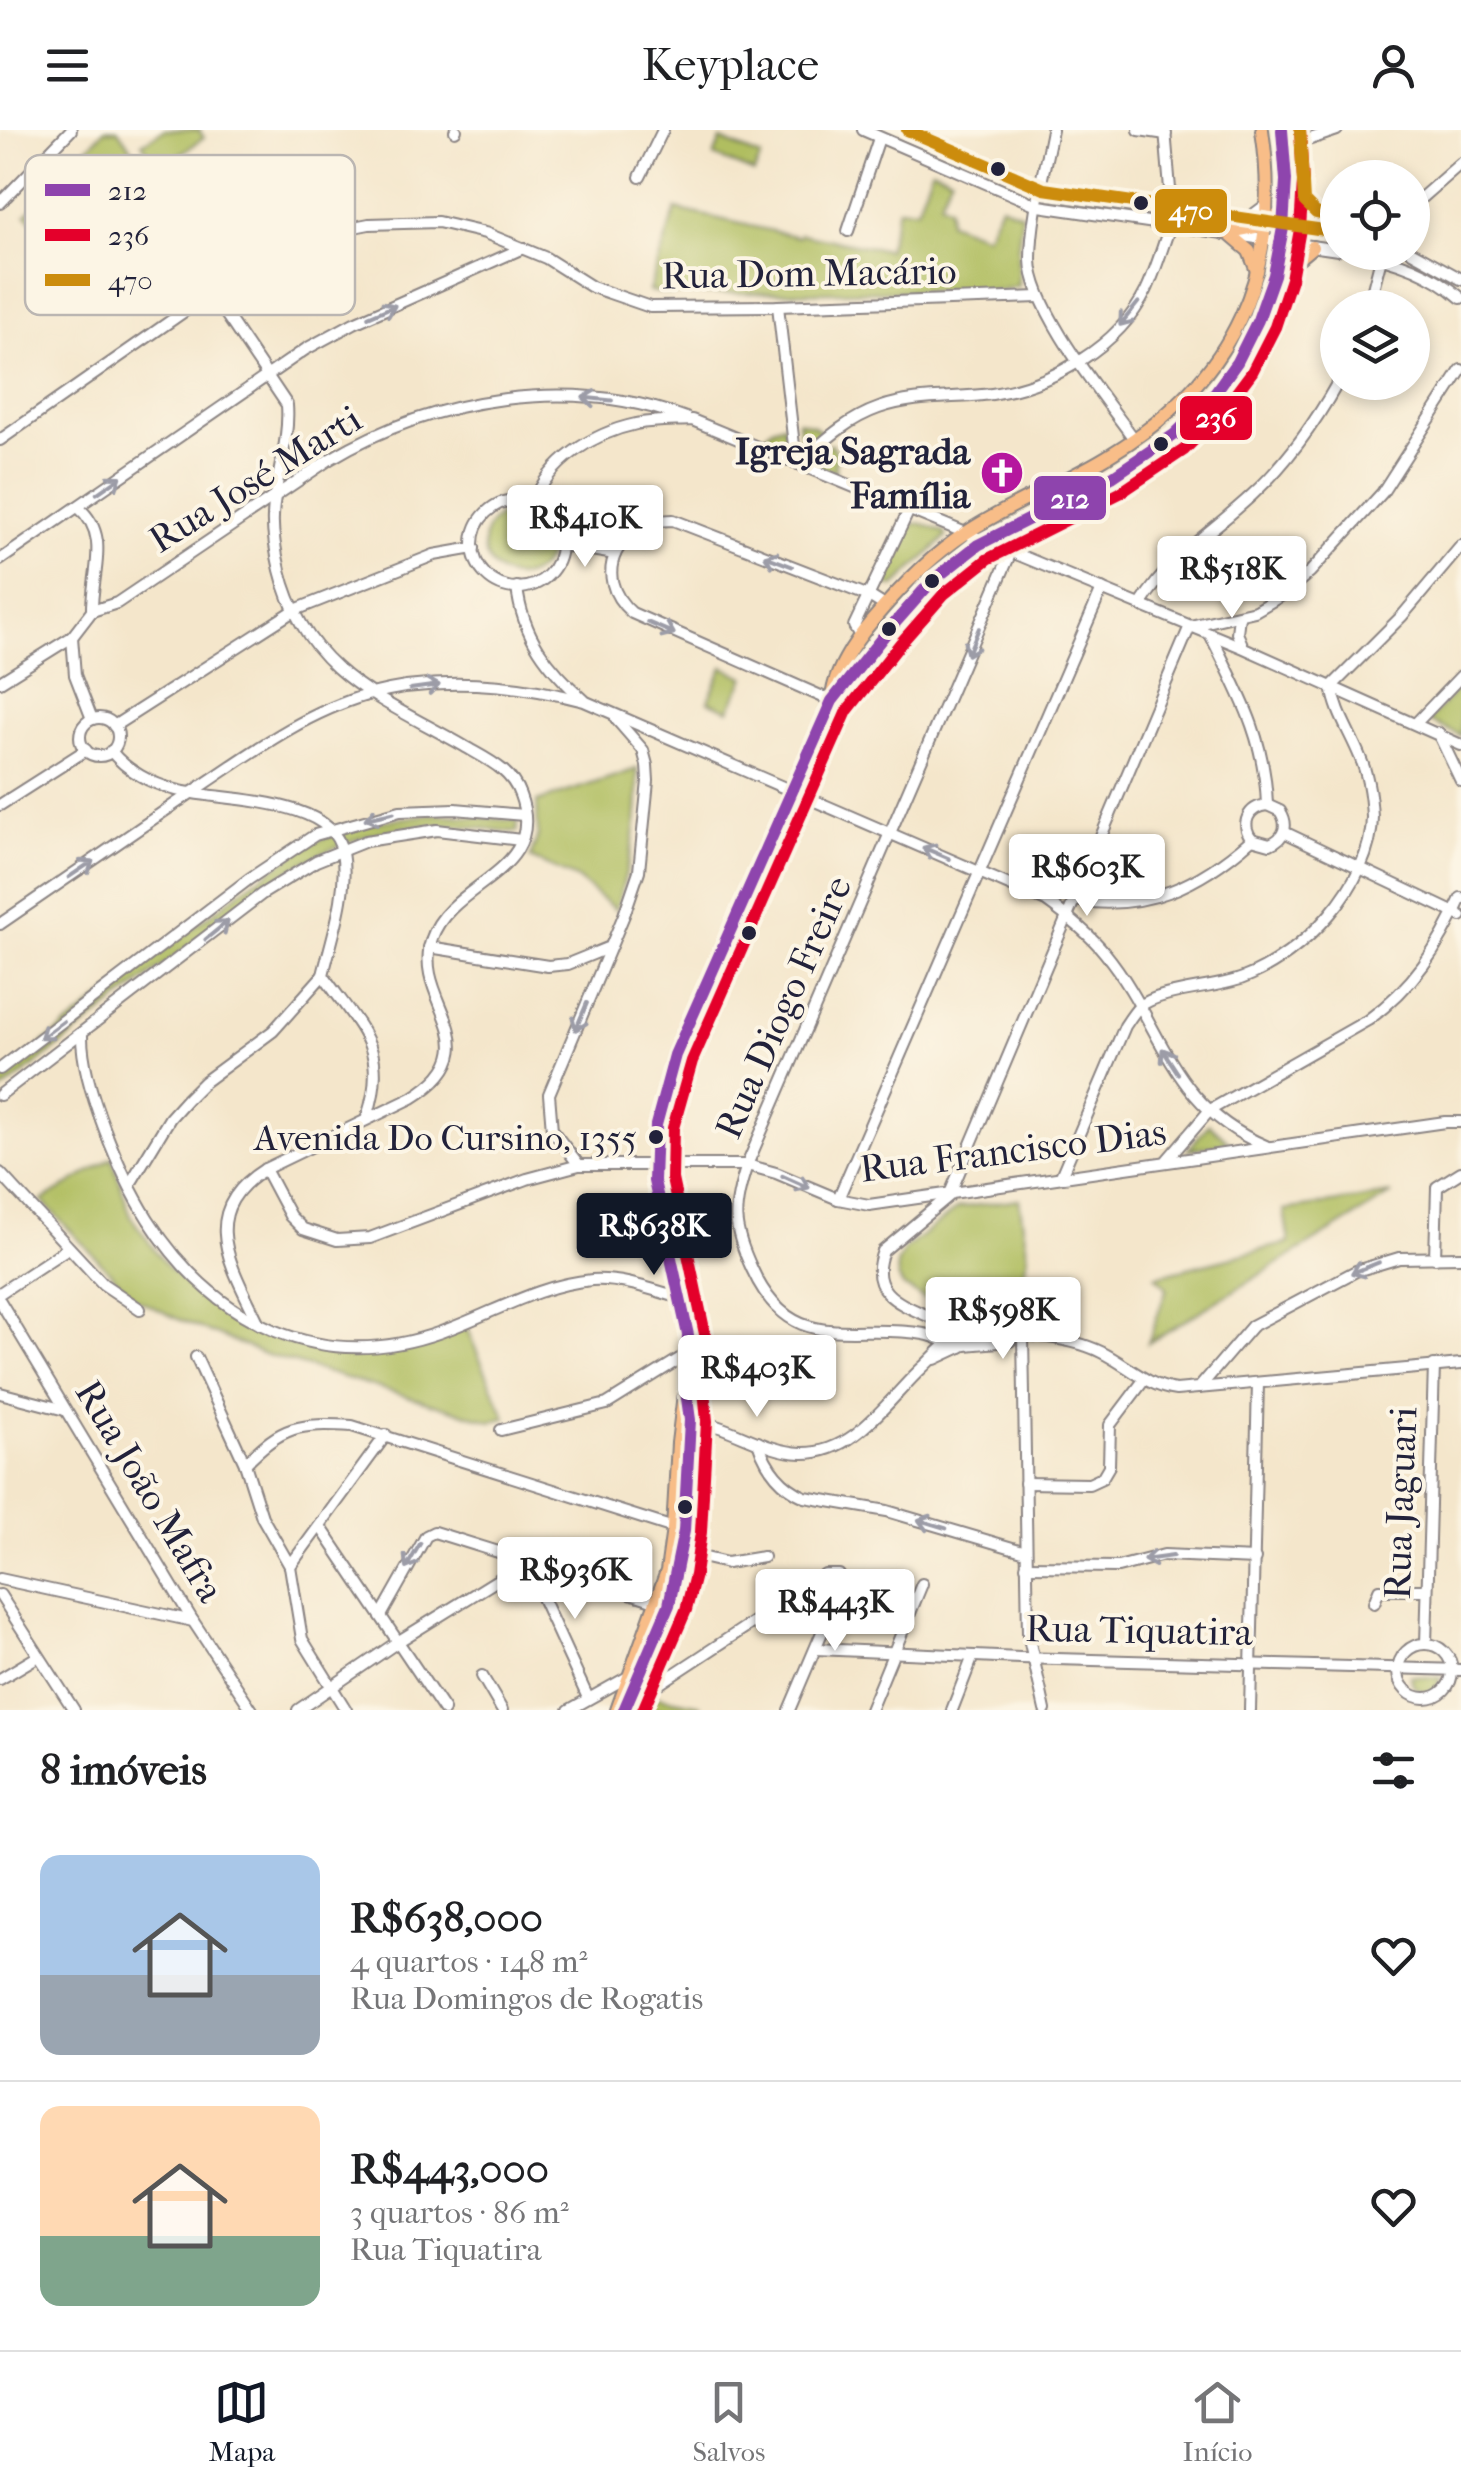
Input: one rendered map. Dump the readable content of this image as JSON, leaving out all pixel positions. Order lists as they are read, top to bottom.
{
  "streets": {
    "street": [
      "Rua Dom Macário",
      "Rua José Marti",
      "Rua Diogo Freire",
      "Rua Francisco Dias",
      "Rua João Mafra",
      "Rua Jaguari",
      "Rua Tiquatira"
    ]
  },
  "crossings": [
    ["Rua José Marti", "Rua Diogo Freire"],
    ["Rua Diogo Freire", "Rua Francisco Dias"]
  ],
  "places": {
    "church": ["Igreja Sagrada Família"],
    "other": ["Avenida Do Cursino, 1355"]
  },
  "lines": ["transit line 212", "transit line 236", "transit line 470"],
  "legend": ["212", "236", "470"],
  "page": {
    "header": "Keyplace",
    "price": [
      "R$410K",
      "R$518K",
      "R$603K",
      "R$638K",
      "R$598K",
      "R$403K",
      "R$936K",
      "R$443K"
    ],
    "heading": "8 imóveis",
    "list": [
      {
        "name": "R$638,000",
        "note": "4 quartos · 148 m² · Rua Domingos de Rogatis"
      },
      {
        "name": "R$443,000",
        "note": "3 quartos · 86 m² · Rua Tiquatira"
      }
    ],
    "tabs": ["Mapa", "Salvos", "Início"]
  }
}
